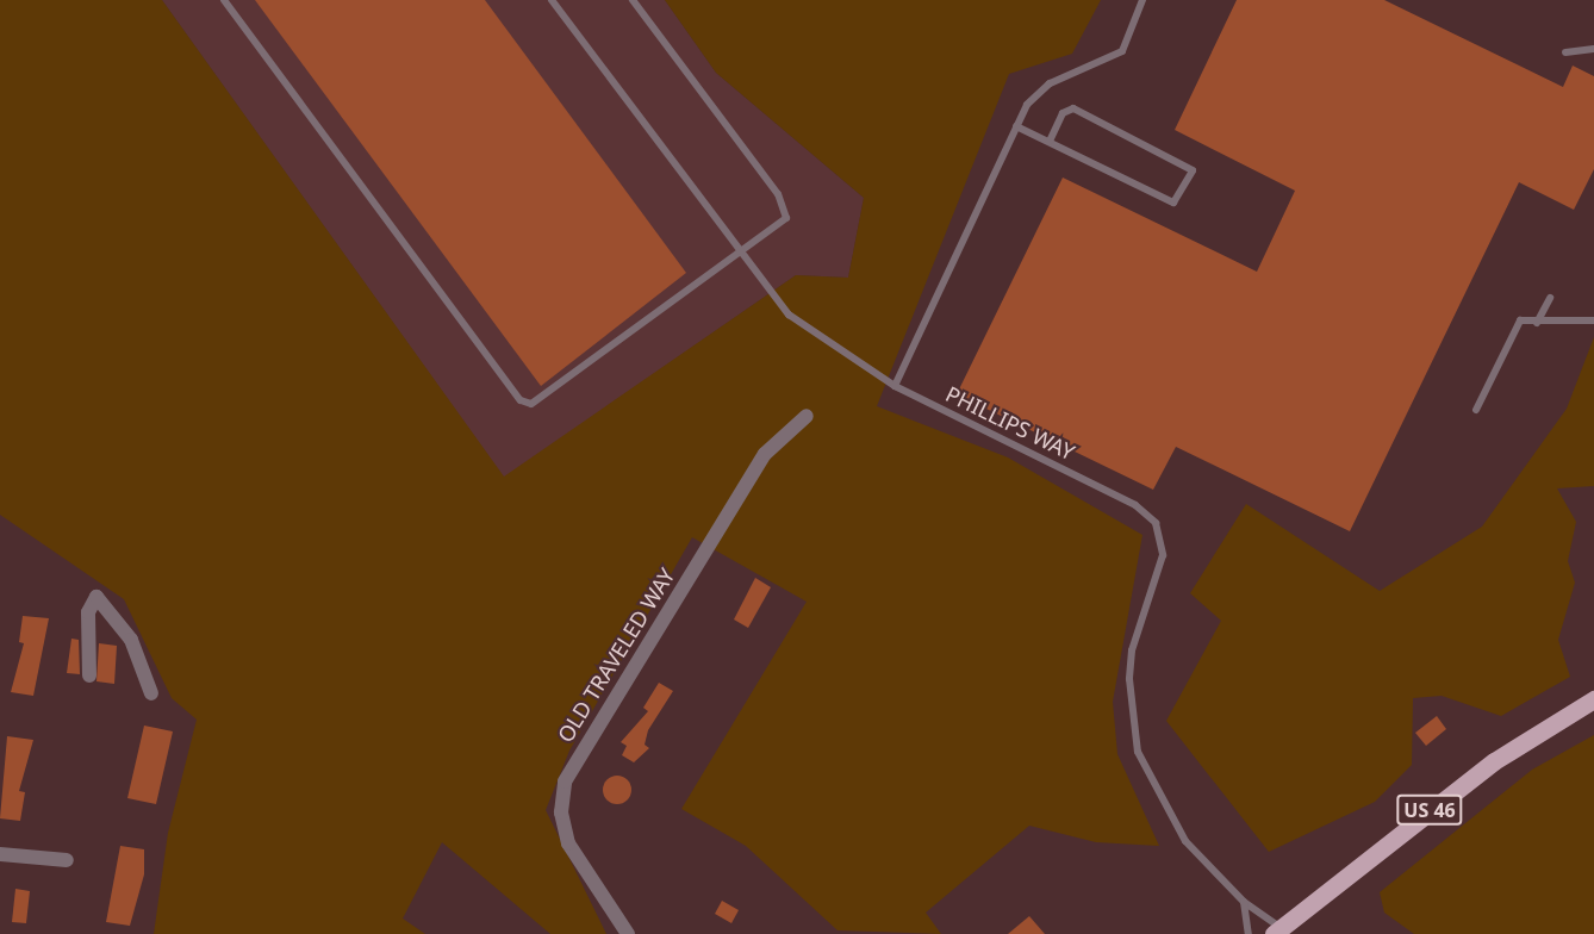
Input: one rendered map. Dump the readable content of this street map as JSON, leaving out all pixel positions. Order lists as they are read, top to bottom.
{
  "streets": {
    "main road": ["US 46"],
    "street": ["OLD TRAVELED WAY"],
    "lane": ["PHILLIPS WAY"]
  },
  "crossings": [
    ["PHILLIPS WAY", "US 46"]
  ]
}
